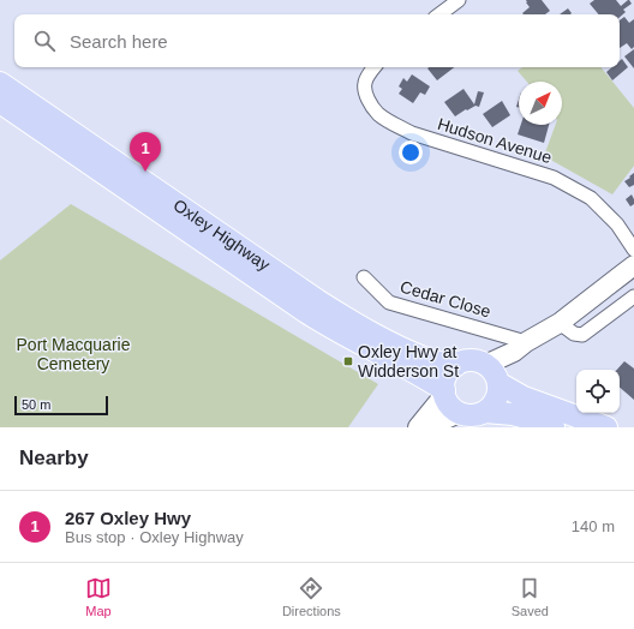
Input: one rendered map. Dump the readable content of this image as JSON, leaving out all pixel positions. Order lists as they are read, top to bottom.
{
  "streets": {
    "main road": ["Oxley Highway"],
    "street": ["Hudson Avenue", "Cedar Close"]
  },
  "parks": ["Port Macquarie Cemetery"],
  "places": {
    "transit": ["Oxley Hwy at Widderson St"]
  },
  "scale_bar": "50 m",
  "north": "top right",
  "page": {
    "search": "Search here",
    "pins": "1",
    "scale": "50 m",
    "heading": "Nearby",
    "list": [
      {
        "mark": "1",
        "name": "267 Oxley Hwy",
        "note": "Bus stop · Oxley Highway",
        "value": "140 m"
      }
    ],
    "nav": ["Map", "Directions", "Saved"]
  }
}
